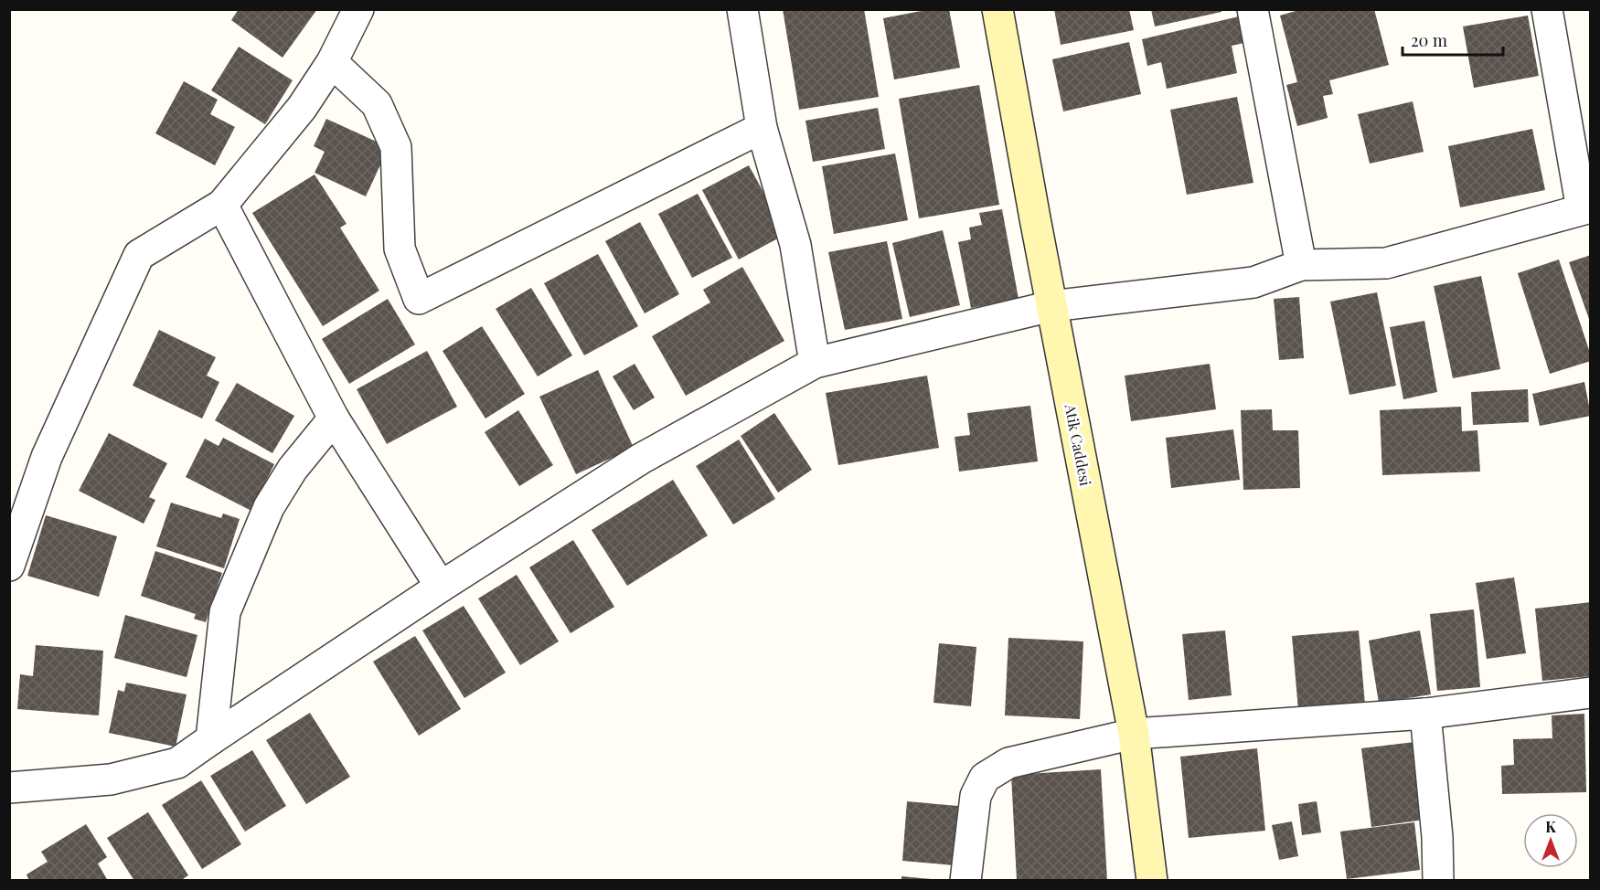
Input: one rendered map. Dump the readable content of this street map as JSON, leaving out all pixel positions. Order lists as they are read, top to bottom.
{
  "streets": {
    "street": ["Atik Caddesi"]
  },
  "scale_bar": "20 m",
  "north": "top"
}
